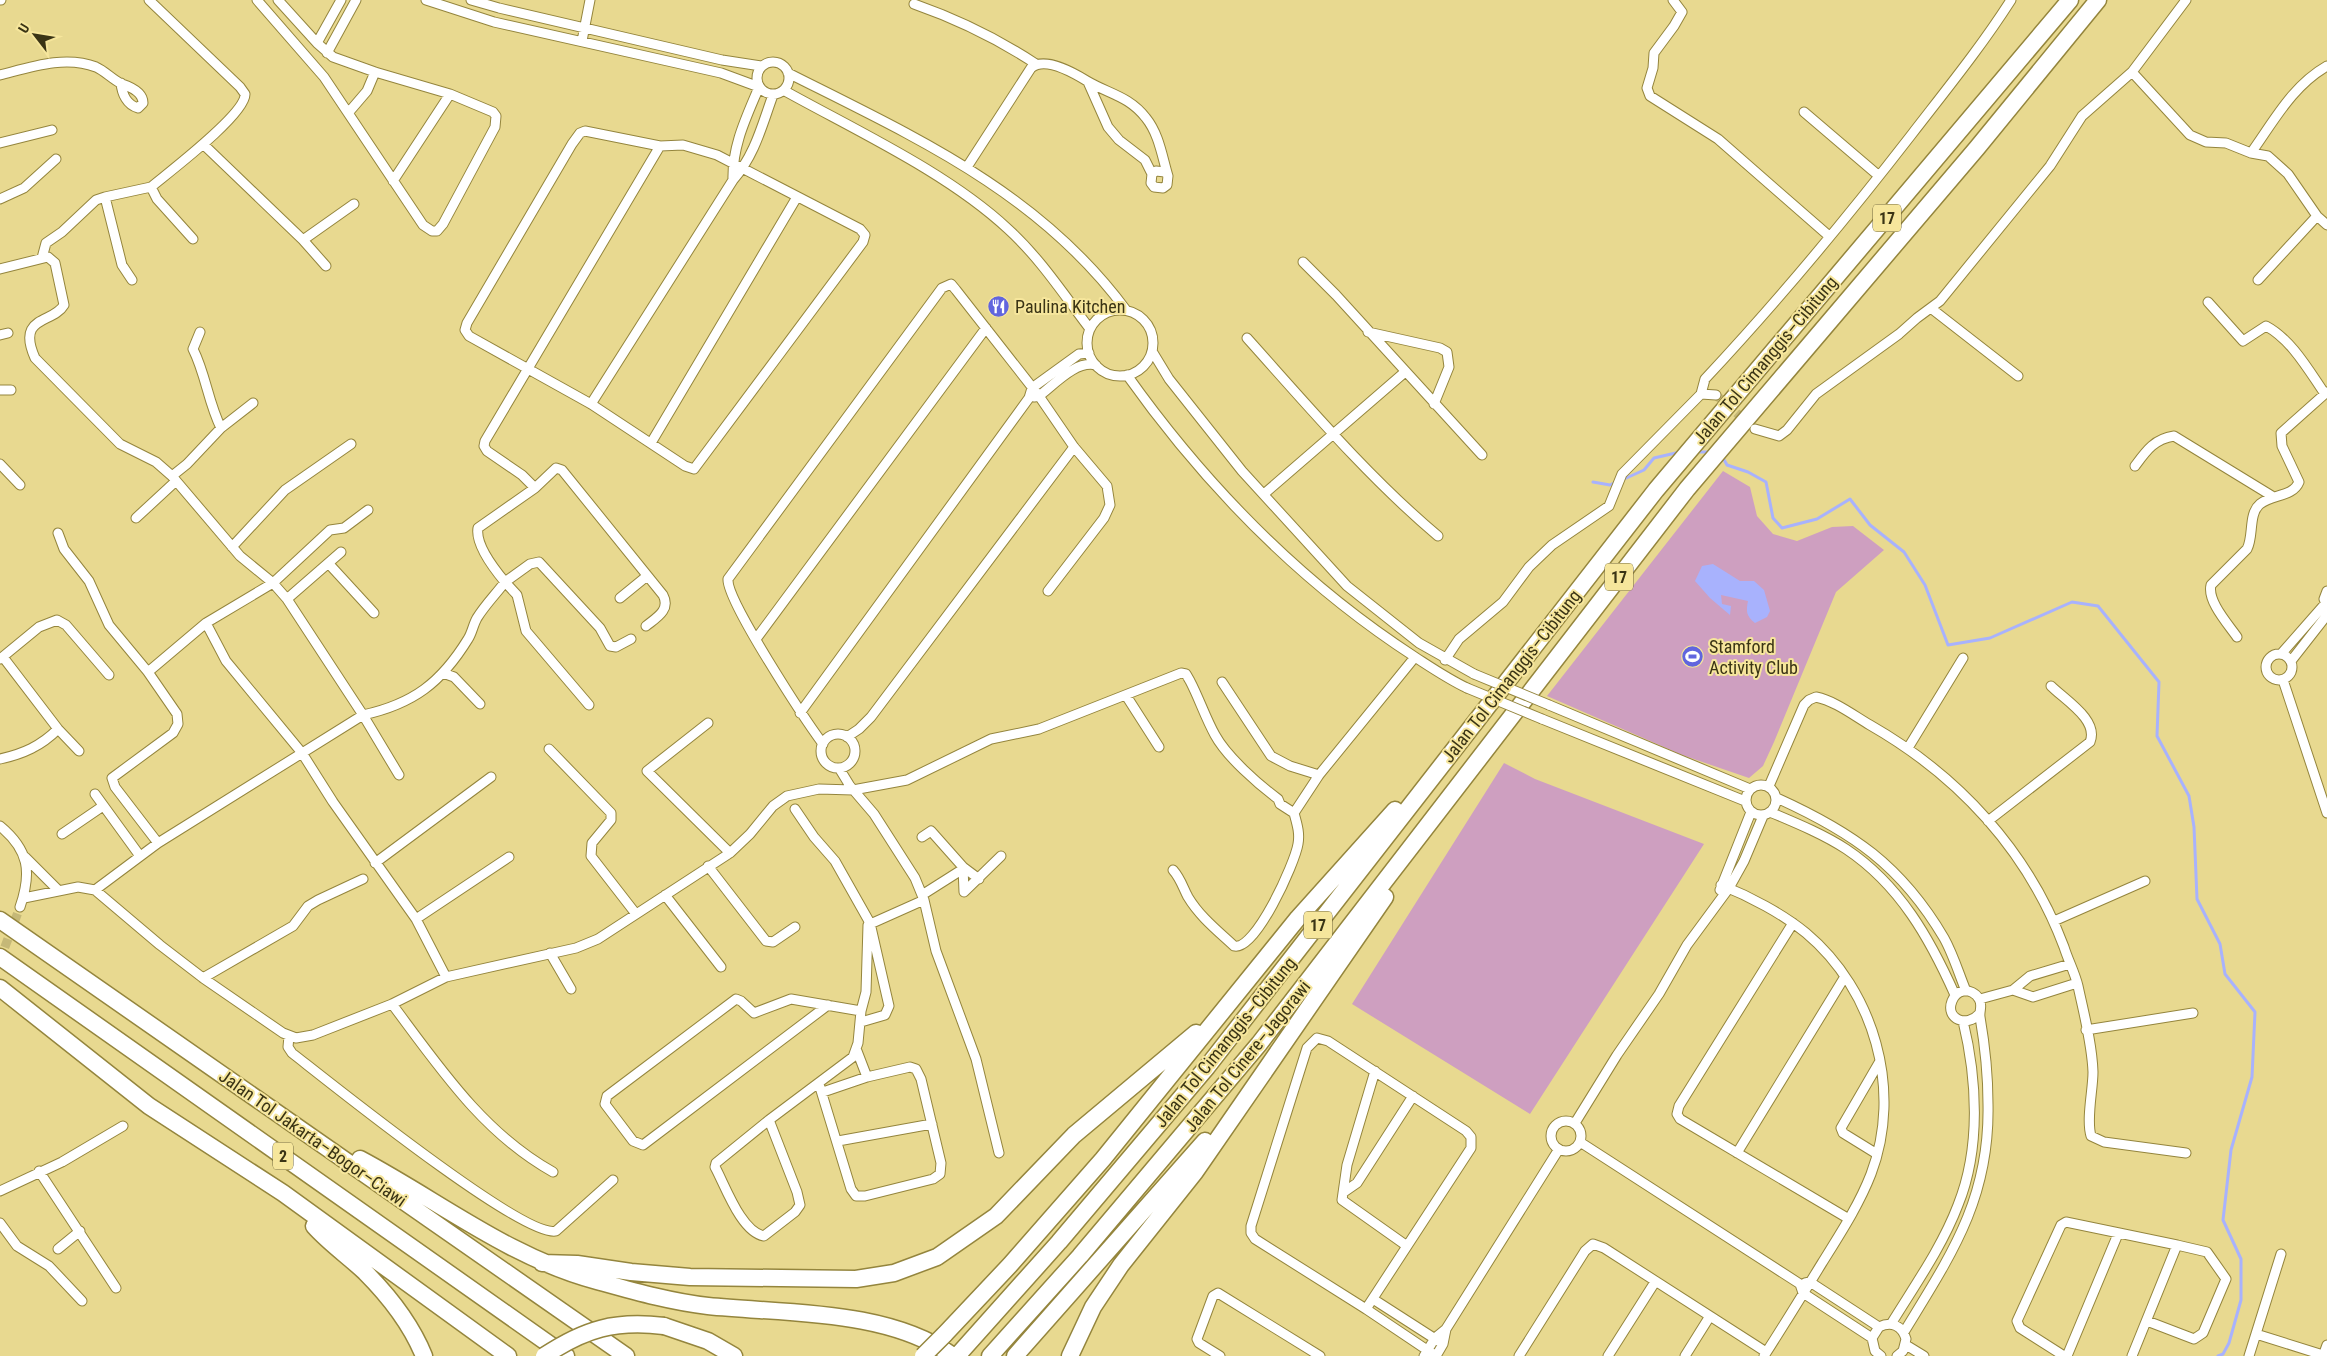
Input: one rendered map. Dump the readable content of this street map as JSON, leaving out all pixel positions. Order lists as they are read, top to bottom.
{
  "streets": {
    "highway": [
      "17",
      "Jalan Tol Cimanggis–Cibitung",
      "Jalan Tol Cinere–Jagorawi",
      "Jalan Tol Jakarta–Bogor–Ciawi",
      "2"
    ]
  },
  "crossings": [
    ["Jalan Tol Cimanggis–Cibitung", "Jalan Tol Cinere–Jagorawi"]
  ],
  "places": {
    "restaurant": ["Paulina Kitchen"],
    "sports": ["Stamford Activity Club"]
  },
  "north": "top left"
}
